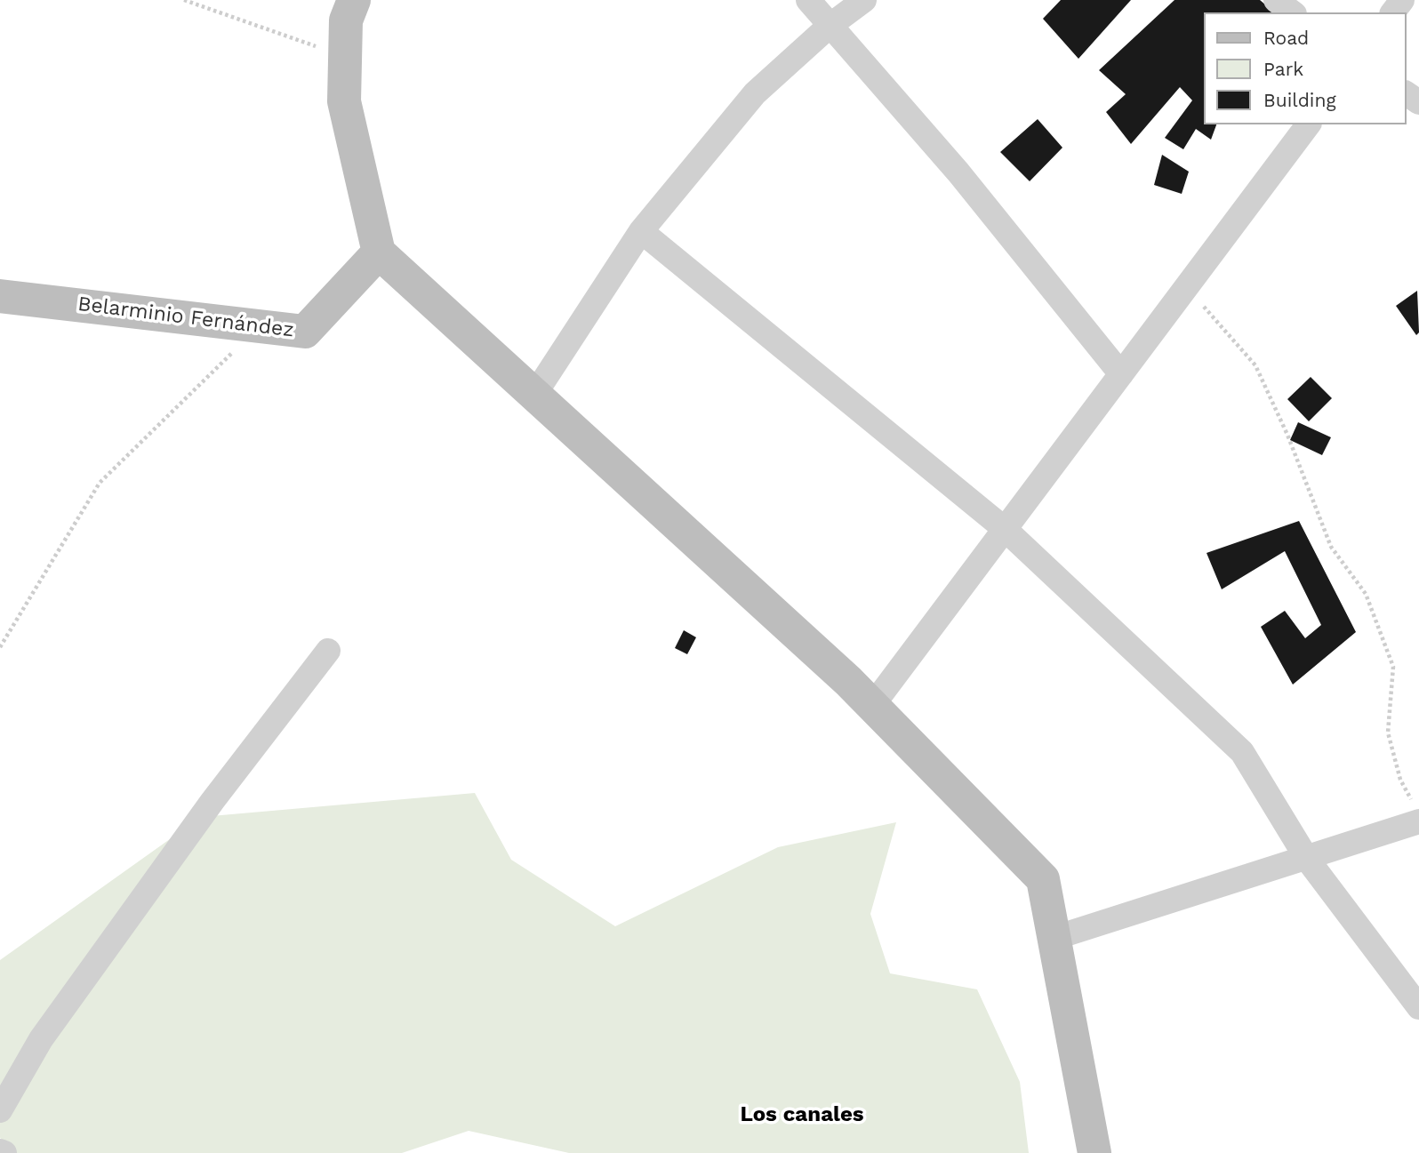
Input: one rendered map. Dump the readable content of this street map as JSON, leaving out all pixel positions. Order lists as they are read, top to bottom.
{
  "streets": {
    "main road": ["Belarminio Fernández"]
  },
  "districts": ["Los canales"],
  "legend": ["Road", "Park", "Building"]
}
